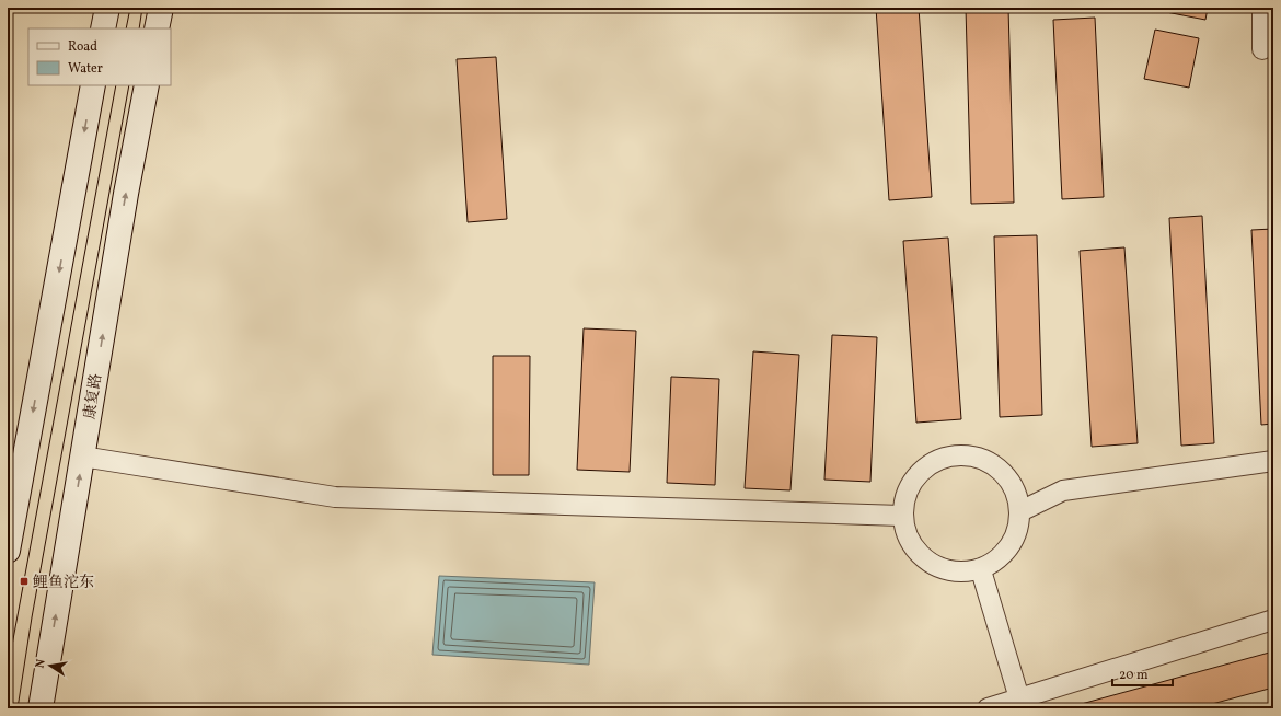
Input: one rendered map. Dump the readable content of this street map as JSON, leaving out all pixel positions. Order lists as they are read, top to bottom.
{
  "streets": {
    "street": ["康复路"]
  },
  "places": {
    "transit": ["鲤鱼沱东"]
  },
  "legend": ["Road", "Water"],
  "scale_bar": "20 m",
  "north": "left"
}
